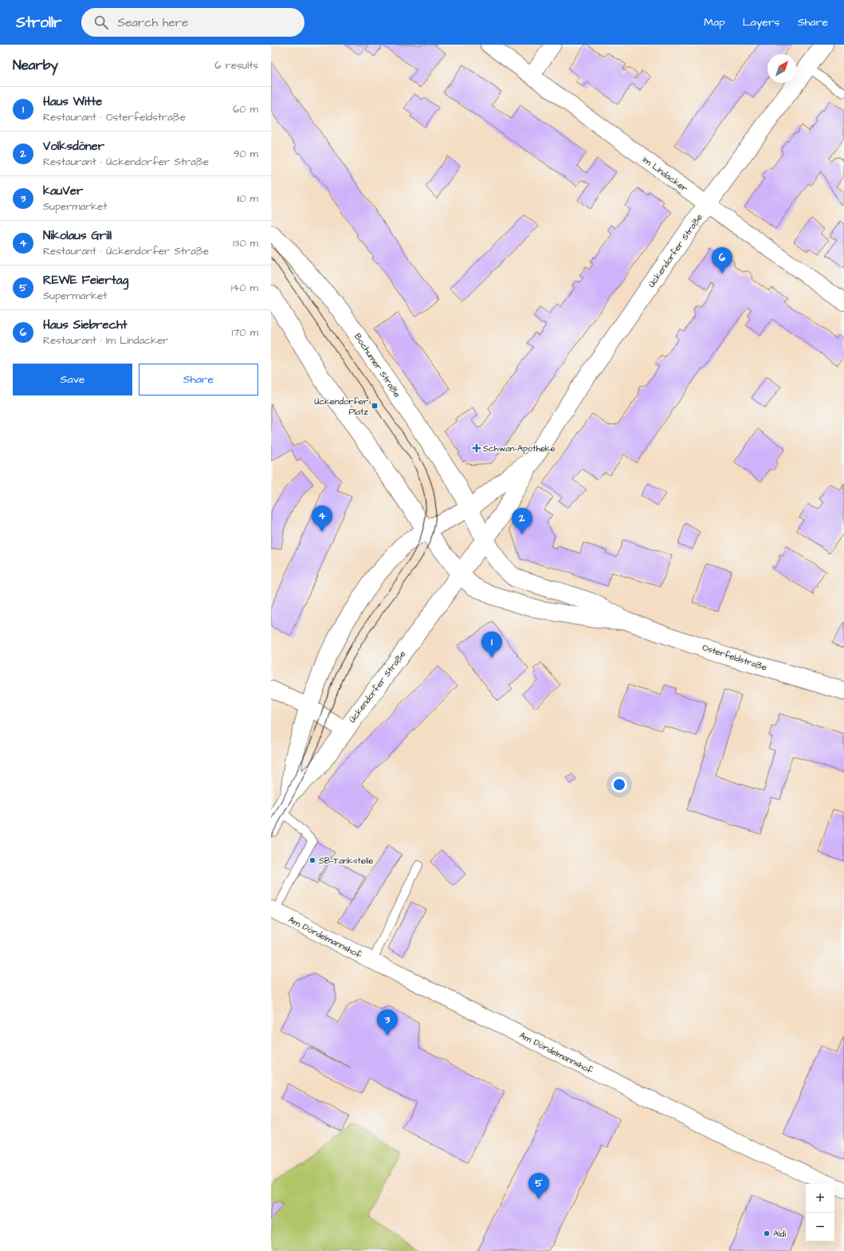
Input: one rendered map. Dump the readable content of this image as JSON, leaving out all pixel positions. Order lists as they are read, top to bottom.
{
  "streets": {
    "main road": ["Ückendorfer Straße", "Bochumer Straße", "Osterfeldstraße"],
    "street": ["Im Lindacker", "Am Dördelmannshof"]
  },
  "crossings": [
    ["Im Lindacker", "Ückendorfer Straße"],
    ["Ückendorfer Straße", "Bochumer Straße"],
    ["Ückendorfer Straße", "Osterfeldstraße"],
    ["Bochumer Straße", "Osterfeldstraße"]
  ],
  "places": {
    "transit": ["Ückendorfer Platz"],
    "health": ["Schwan-Apotheke"],
    "other": ["SB-Tankstelle", "Aldi"]
  },
  "north": "top right",
  "page": {
    "header": "Strollr",
    "search": "Search here",
    "nav": ["Map", "Layers", "Share"],
    "heading": ["Nearby", "6 results"],
    "list": [
      {
        "mark": "1",
        "name": "Haus Witte",
        "note": "Restaurant · Osterfeldstraße",
        "value": "60 m"
      },
      {
        "mark": "2",
        "name": "Volksdöner",
        "note": "Restaurant · Ückendorfer Straße",
        "value": "90 m"
      },
      {
        "mark": "3",
        "name": "kauVer",
        "note": "Supermarket",
        "value": "110 m"
      },
      {
        "mark": "4",
        "name": "Nikolaus Grill",
        "note": "Restaurant · Ückendorfer Straße",
        "value": "130 m"
      },
      {
        "mark": "5",
        "name": "REWE Feiertag",
        "note": "Supermarket",
        "value": "140 m"
      },
      {
        "mark": "6",
        "name": "Haus Siebrecht",
        "note": "Restaurant · Im Lindacker",
        "value": "170 m"
      }
    ],
    "pins": [
      "6",
      "4",
      "2",
      "1",
      "3",
      "5"
    ],
    "buttons": ["Save", "Share"],
    "map_buttons": ["+", "−"]
  }
}
